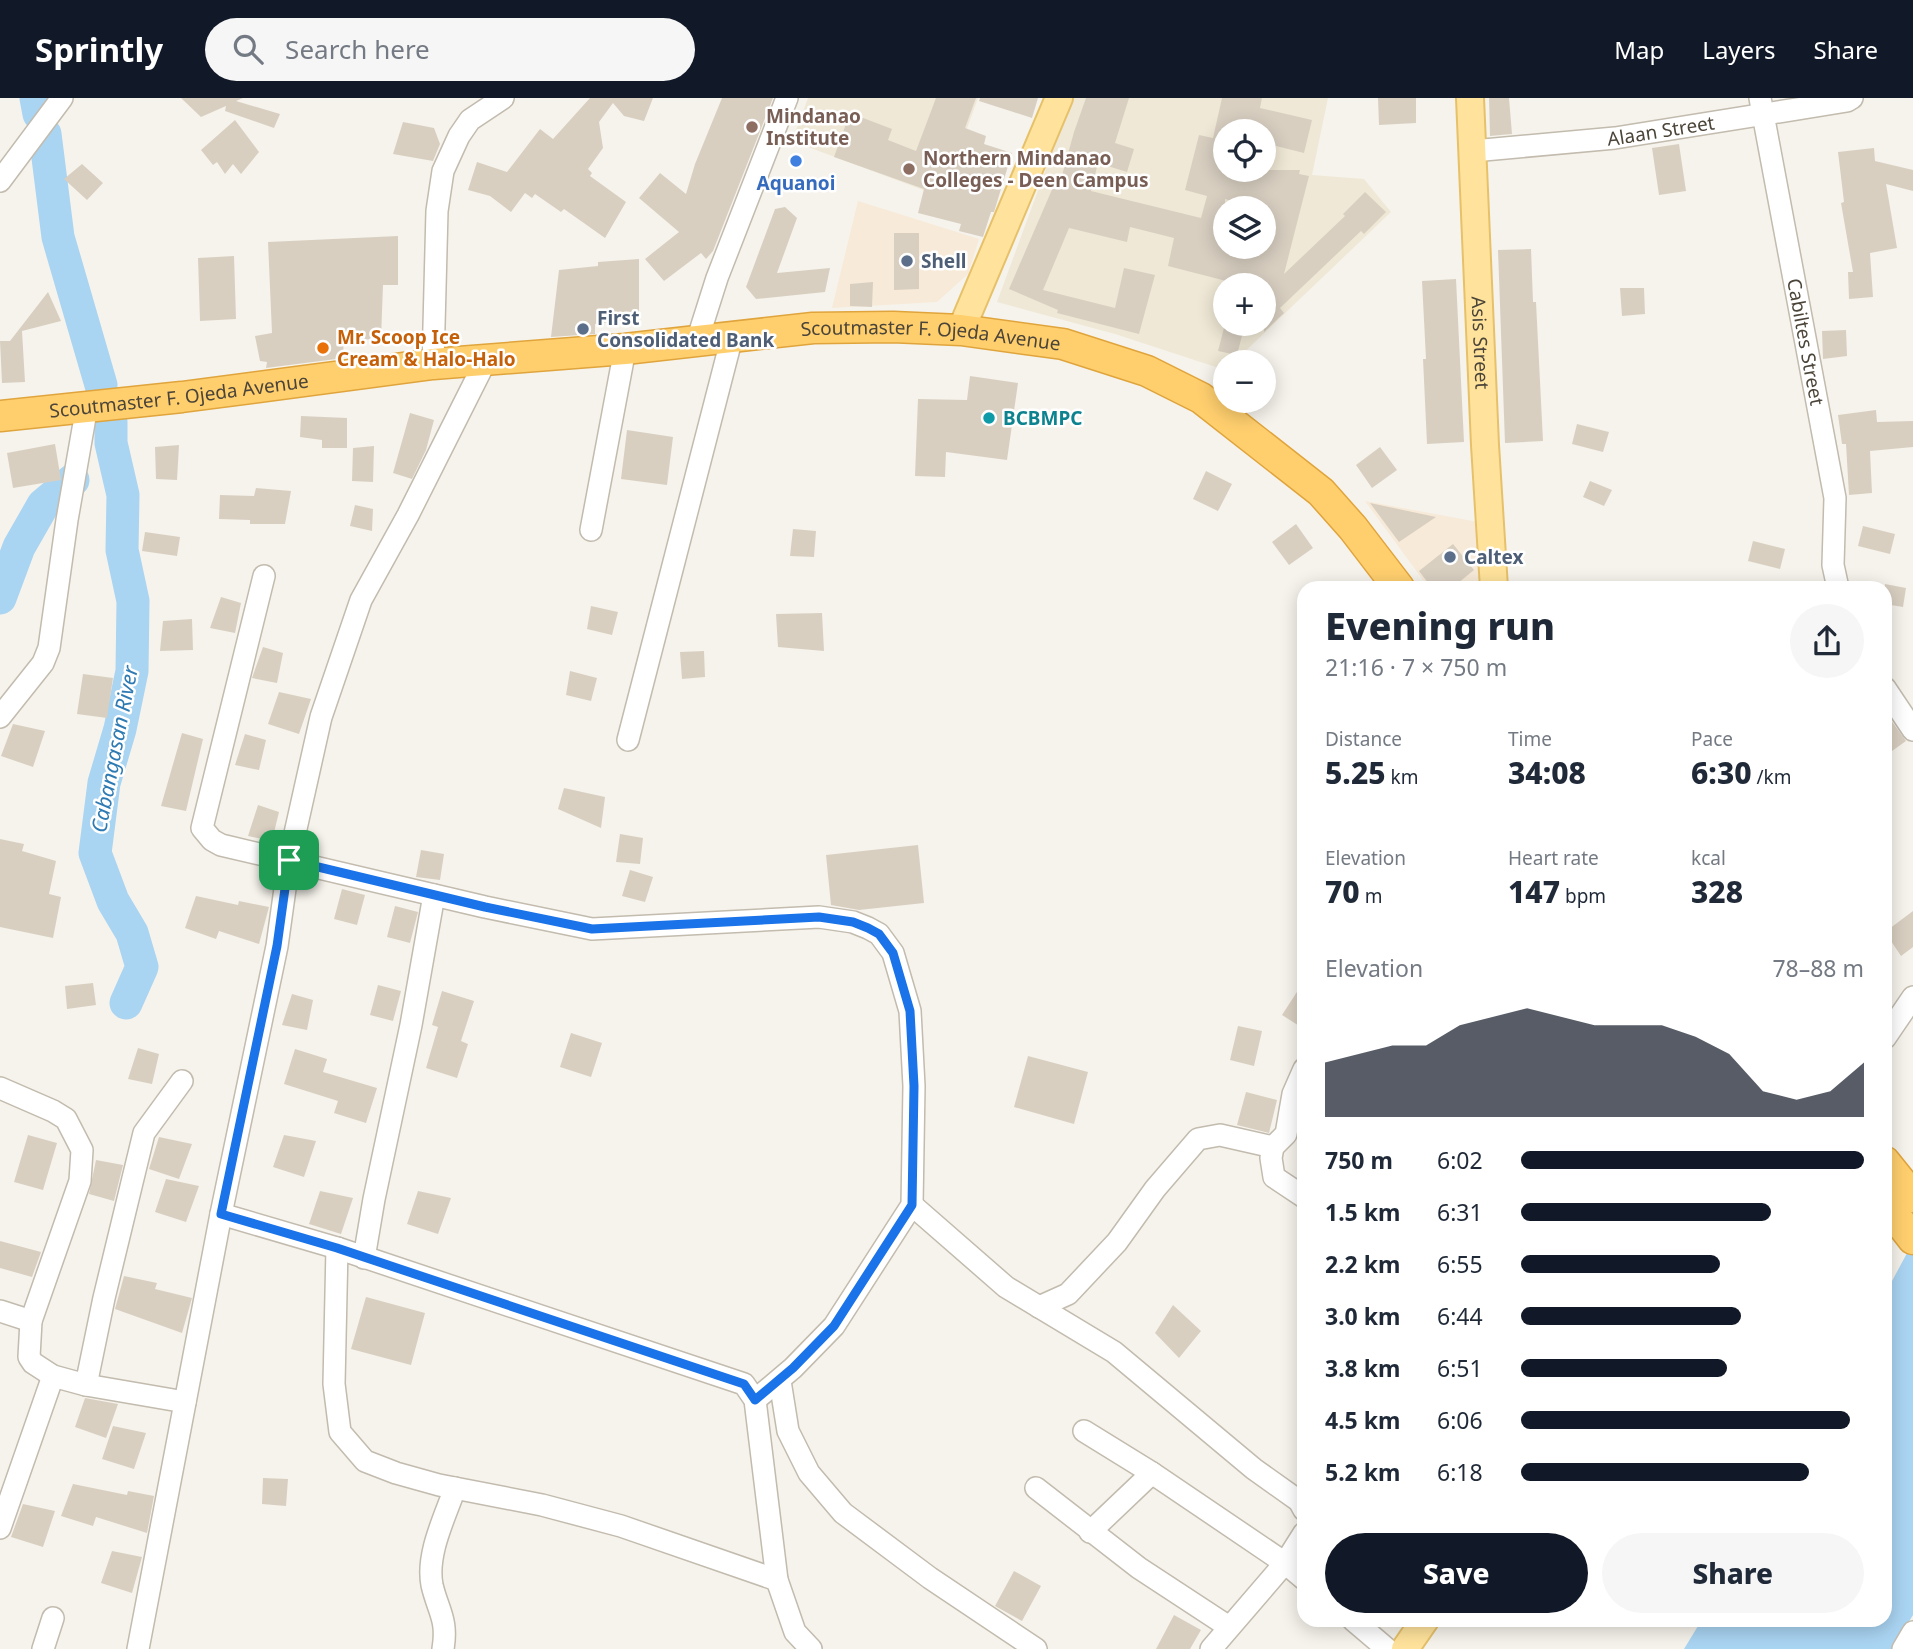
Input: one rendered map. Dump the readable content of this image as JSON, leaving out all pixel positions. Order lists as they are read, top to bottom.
{
  "streets": {
    "highway": ["Scoutmaster F. Ojeda Avenue"],
    "main road": ["Asis Street"],
    "street": ["Alaan Street", "Cabiltes Street"]
  },
  "crossings": [
    ["Alaan Street", "Asis Street"],
    ["Alaan Street", "Cabiltes Street"]
  ],
  "water": ["Cabangasan River"],
  "places": [
    "Mindanao Institute",
    "Aquanoi",
    "Northern Mindanao Colleges - Deen Campus",
    "Shell",
    "First Consolidated Bank",
    "Mr. Scoop Ice Cream & Halo-Halo",
    "BCBMPC",
    "Caltex"
  ],
  "page": {
    "header": "Sprintly",
    "search": "Search here",
    "nav": ["Map", "Layers", "Share"],
    "map_buttons": ["+", "−"],
    "heading": ["Evening run", "21:16 · 7 × 750 m"],
    "stats": [
      ["Distance", "5.25 km"],
      ["Time", "34:08"],
      ["Pace", "6:30 /km"],
      ["Elevation", "70 m"],
      ["Heart rate", "147 bpm"],
      ["kcal", "328"]
    ],
    "chart": ["Elevation", "78–88 m"],
    "list": [
      {
        "name": "750 m",
        "note": "6:02"
      },
      {
        "name": "1.5 km",
        "note": "6:31"
      },
      {
        "name": "2.2 km",
        "note": "6:55"
      },
      {
        "name": "3.0 km",
        "note": "6:44"
      },
      {
        "name": "3.8 km",
        "note": "6:51"
      },
      {
        "name": "4.5 km",
        "note": "6:06"
      },
      {
        "name": "5.2 km",
        "note": "6:18"
      }
    ],
    "buttons": ["Save", "Share"]
  }
}
